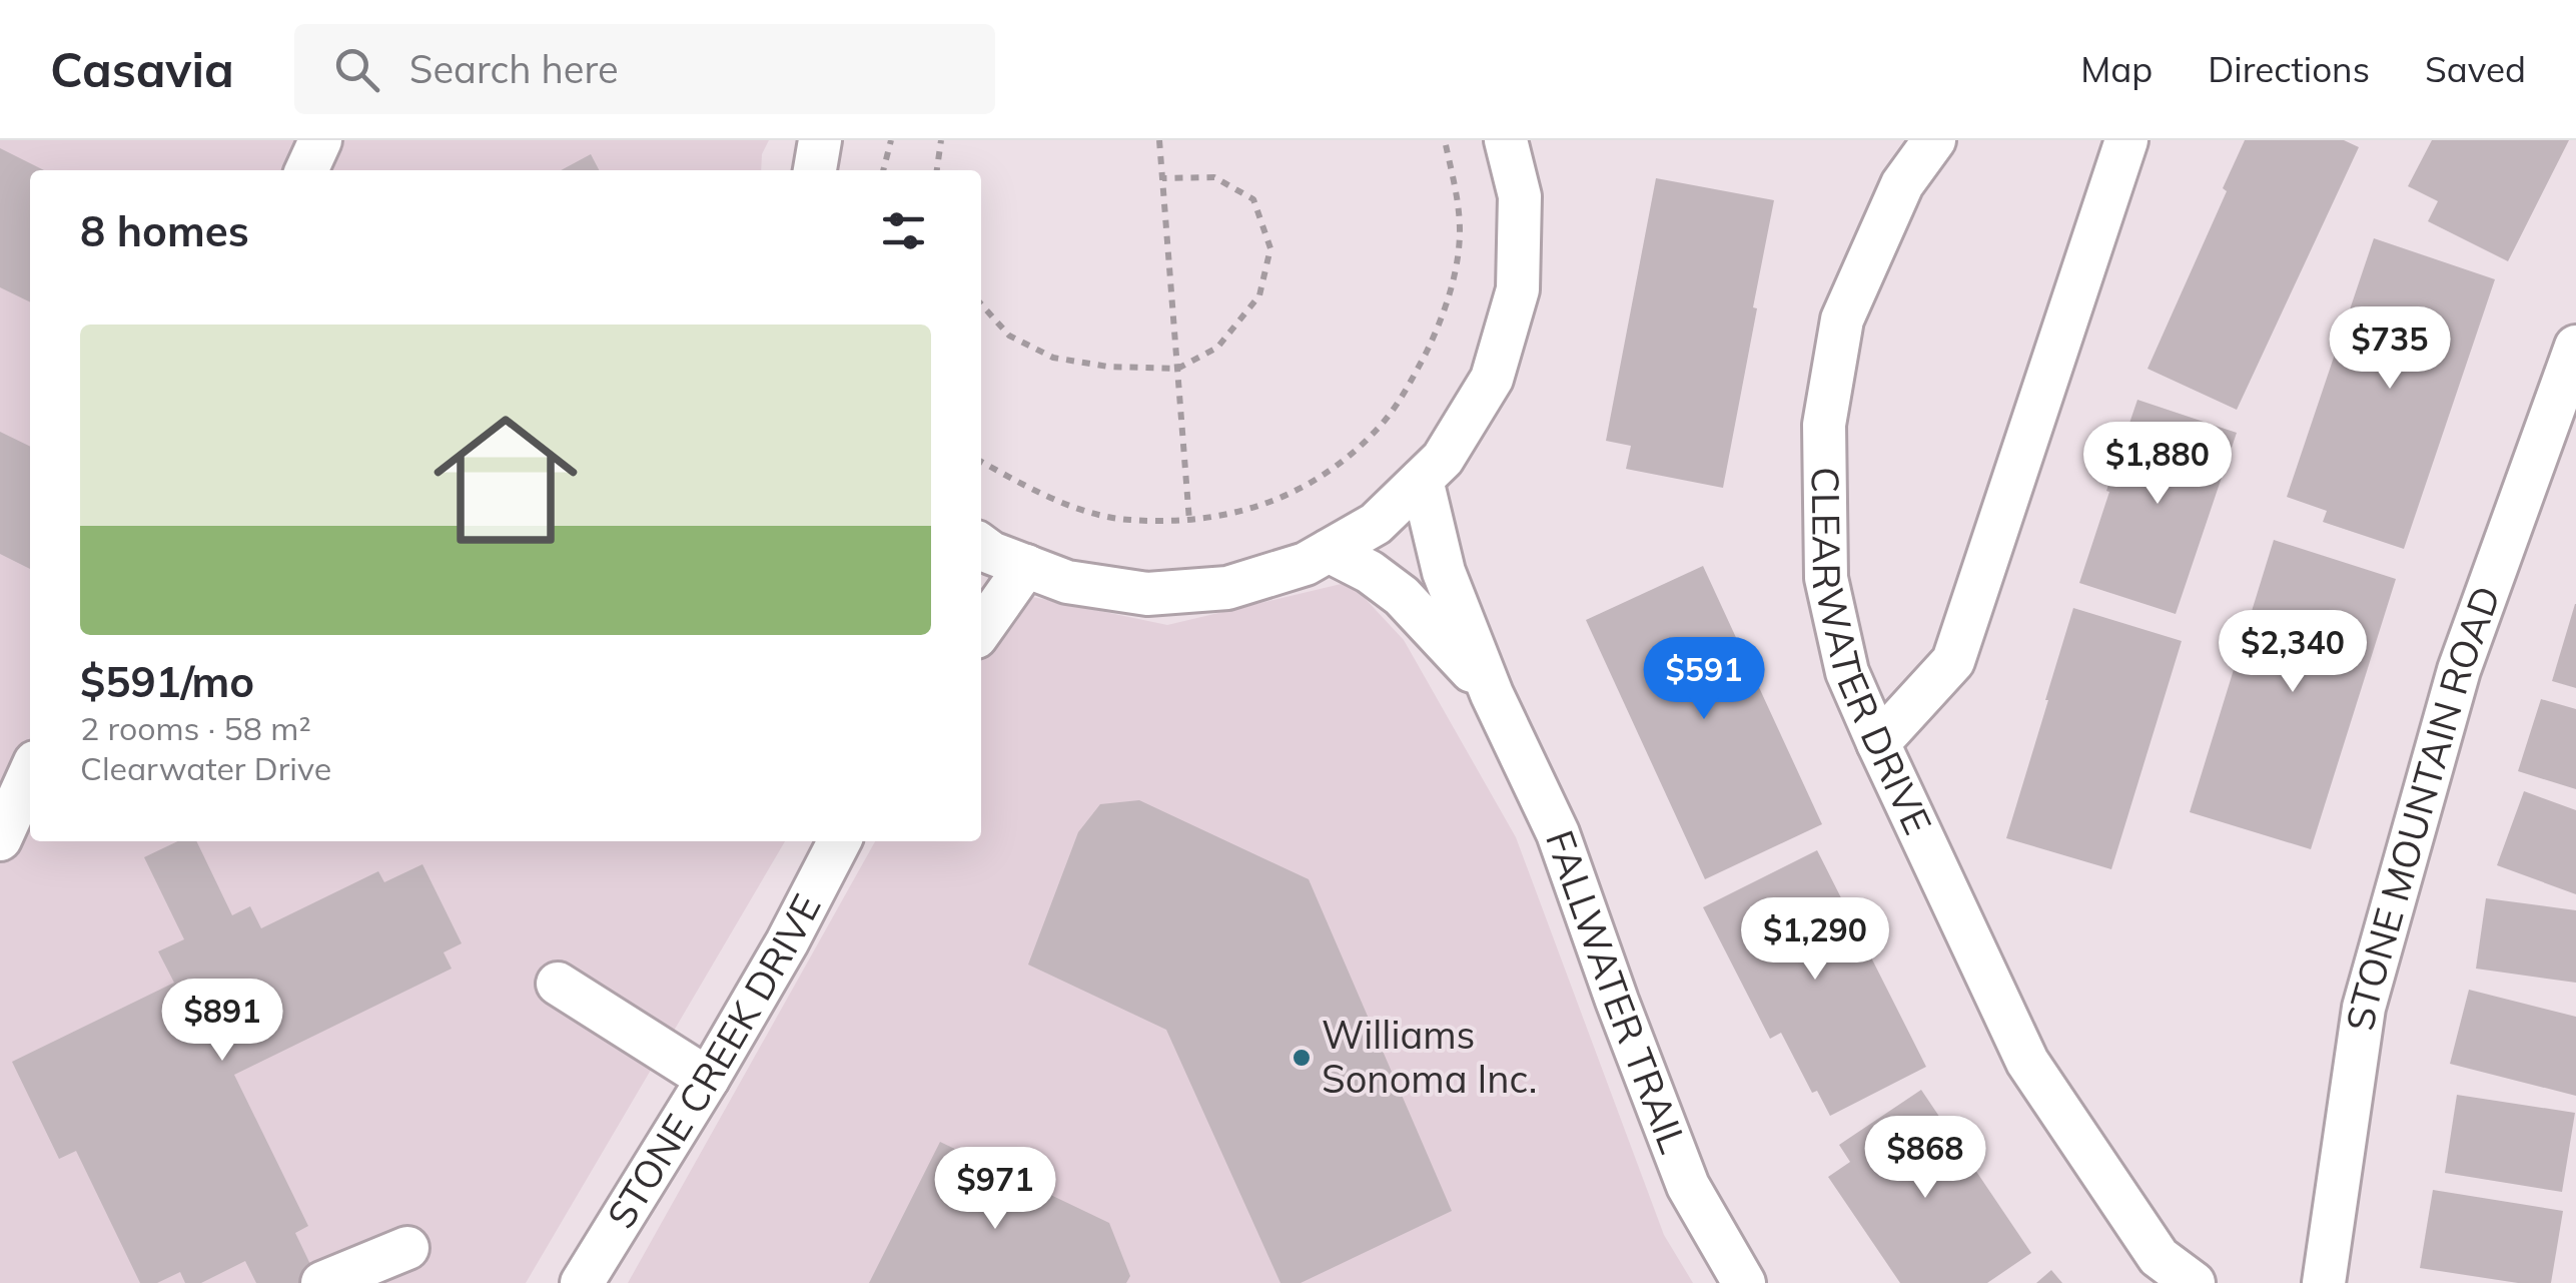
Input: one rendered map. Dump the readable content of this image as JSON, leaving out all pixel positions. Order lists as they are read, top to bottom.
{
  "streets": {
    "street": [
      "CLEARWATER DRIVE",
      "STONE MOUNTAIN ROAD",
      "FALLWATER TRAIL",
      "STONE CREEK DRIVE"
    ]
  },
  "places": ["Williams Sonoma Inc."],
  "page": {
    "header": "Casavia",
    "search": "Search here",
    "nav": ["Map", "Directions", "Saved"],
    "heading": "8 homes",
    "list": [
      {
        "name": "$591/mo",
        "note": "2 rooms · 58 m² · Clearwater Drive"
      }
    ],
    "price": [
      "$735",
      "$1,880",
      "$2,340",
      "$591",
      "$1,290",
      "$891",
      "$868",
      "$971"
    ]
  }
}
